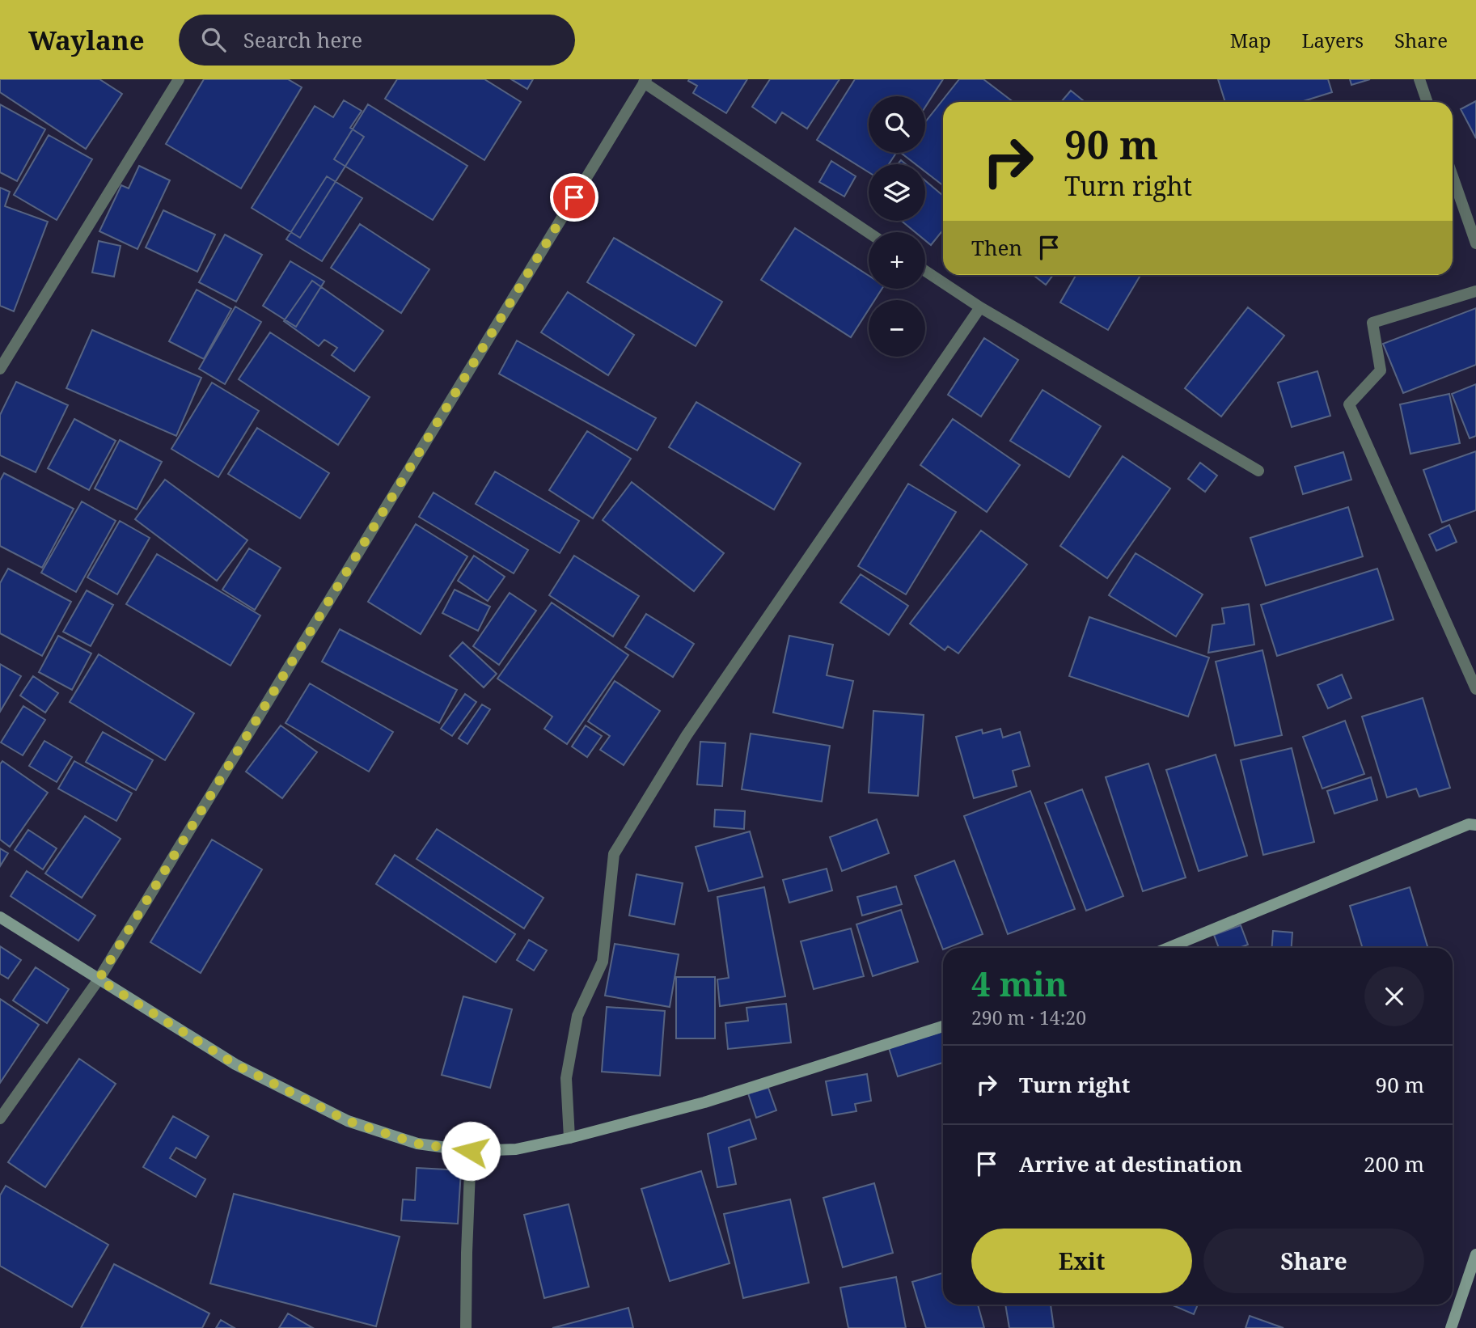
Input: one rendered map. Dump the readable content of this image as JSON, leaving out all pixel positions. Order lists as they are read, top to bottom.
{
  "page": {
    "header": "Waylane",
    "search": "Search here",
    "nav": ["Map", "Layers", "Share"],
    "map_buttons": ["+", "−"],
    "turn": ["90 m", "Turn right"],
    "then": "Then",
    "heading": ["4 min", "290 m · 14:20"],
    "list": [
      {
        "name": "Turn right",
        "value": "90 m"
      },
      {
        "name": "Arrive at destination",
        "value": "200 m"
      }
    ],
    "buttons": ["Exit", "Share"]
  }
}
